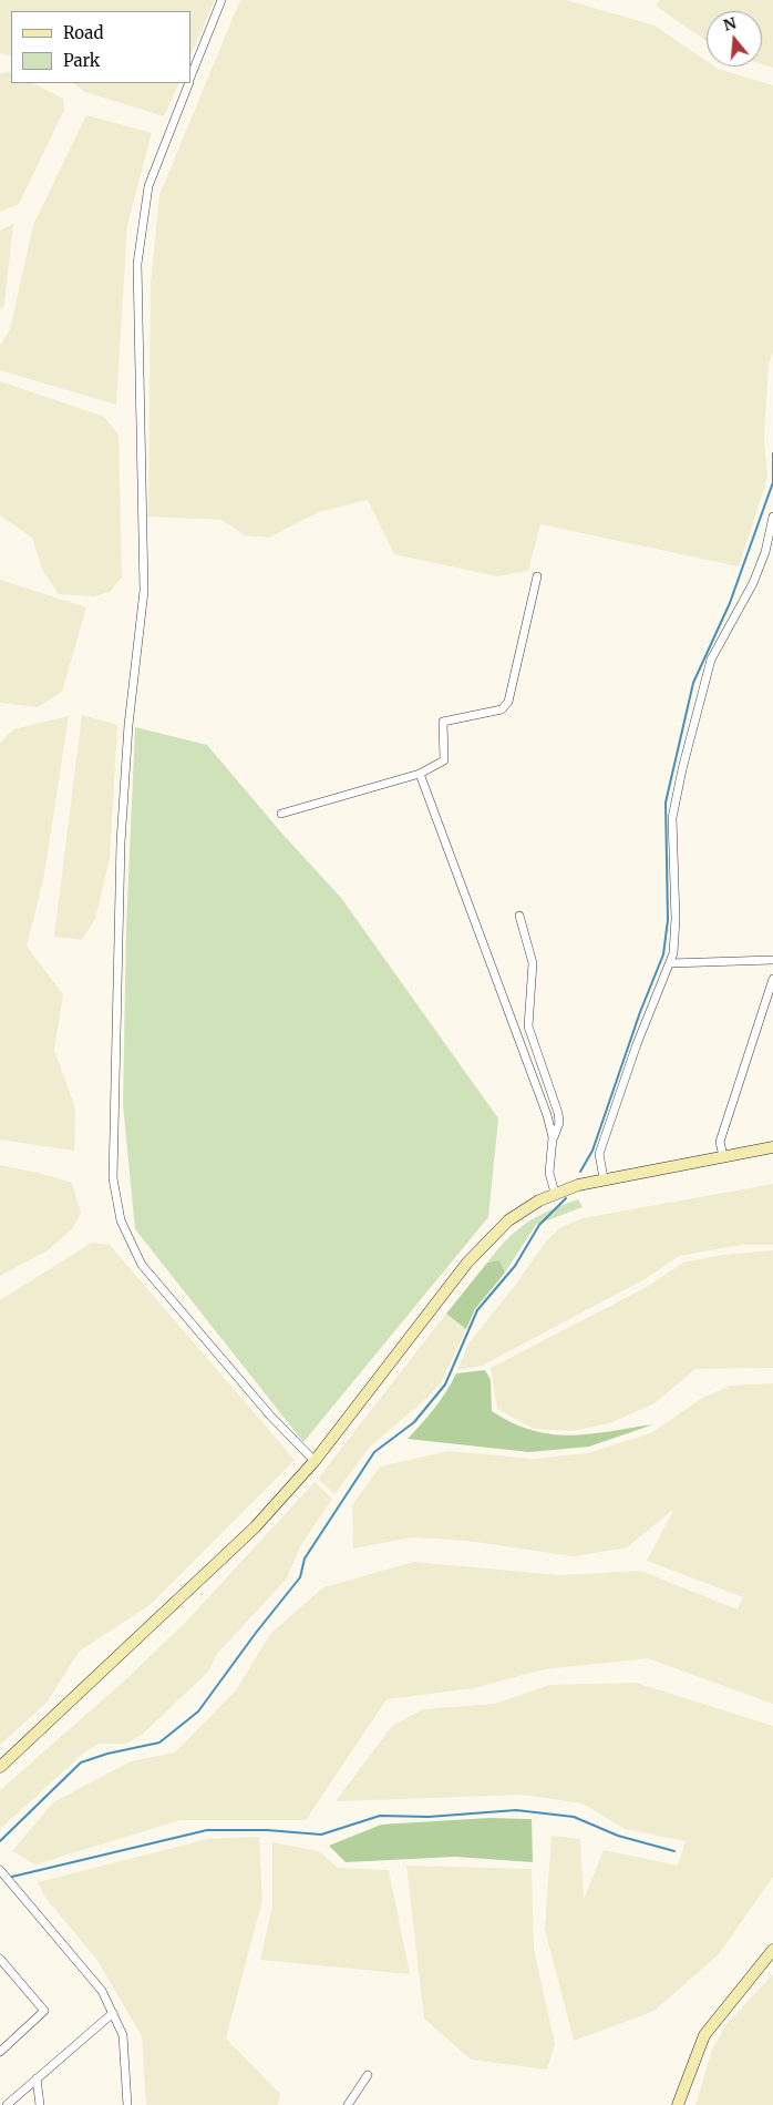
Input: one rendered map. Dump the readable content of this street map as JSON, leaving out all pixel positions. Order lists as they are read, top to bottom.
{
  "legend": ["Road", "Park"],
  "north": "top"
}
